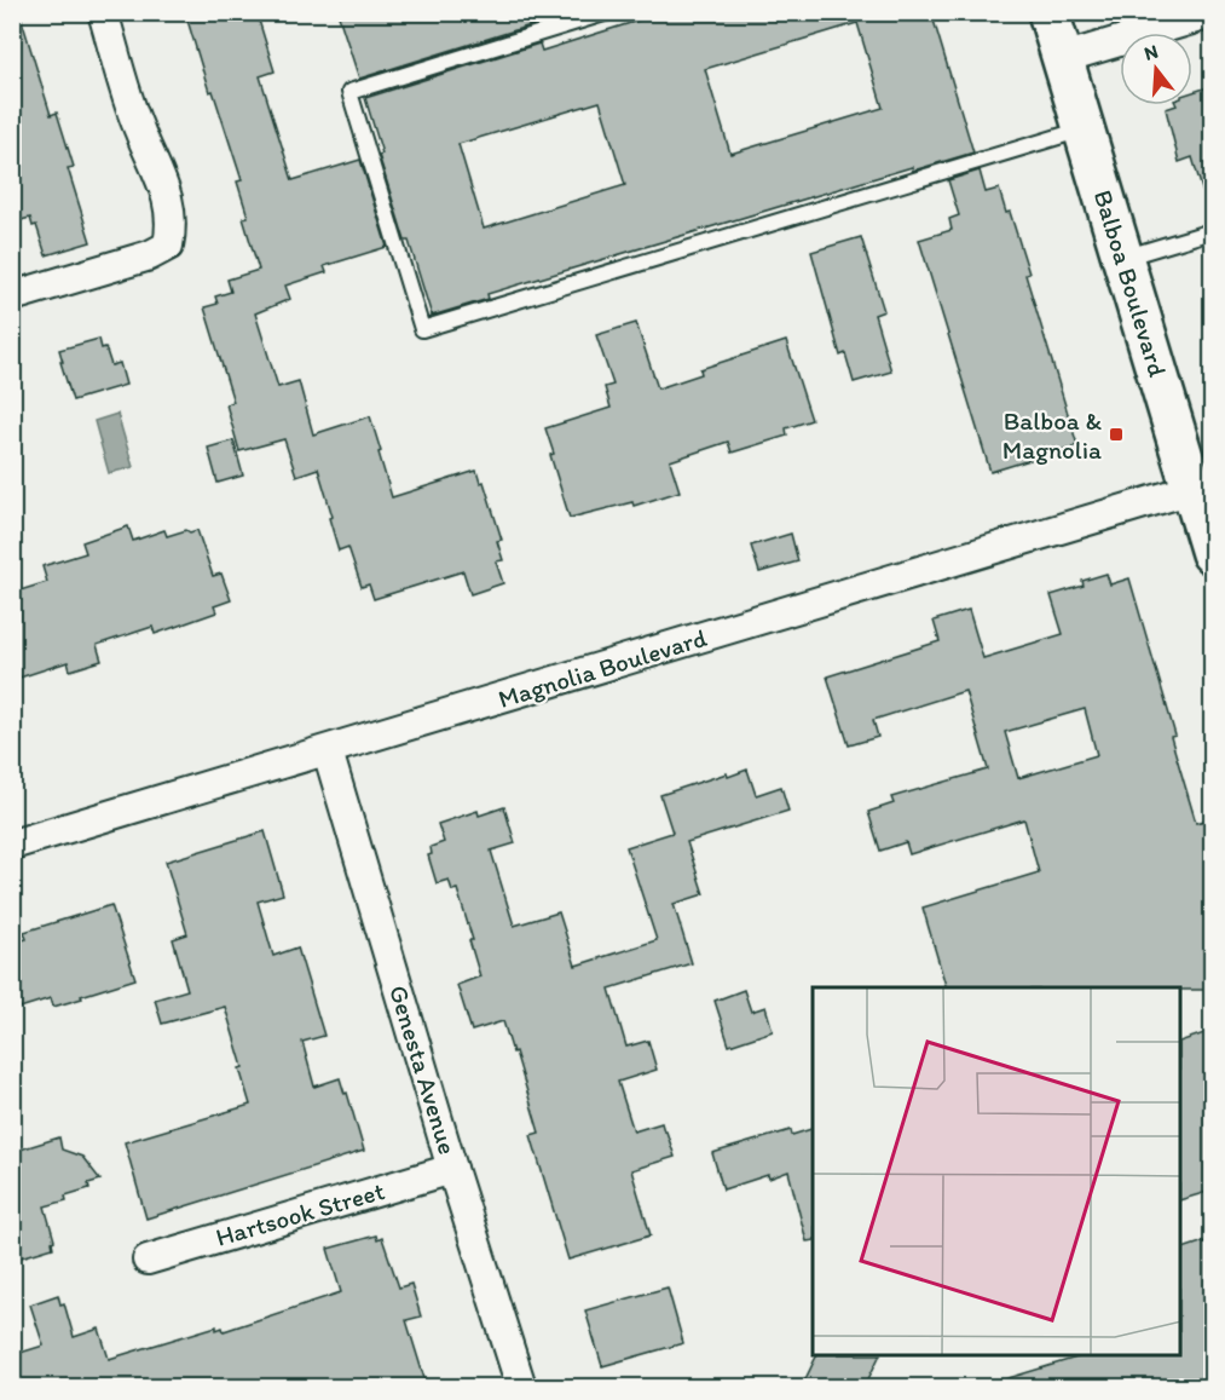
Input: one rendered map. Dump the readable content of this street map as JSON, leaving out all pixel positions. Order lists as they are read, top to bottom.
{
  "streets": {
    "main road": ["Balboa Boulevard"],
    "street": ["Magnolia Boulevard", "Genesta Avenue", "Hartsook Street"]
  },
  "crossings": [
    ["Balboa Boulevard", "Magnolia Boulevard"],
    ["Magnolia Boulevard", "Genesta Avenue"],
    ["Genesta Avenue", "Hartsook Street"]
  ],
  "places": {
    "transit": ["Balboa & Magnolia"]
  },
  "north": "top"
}
